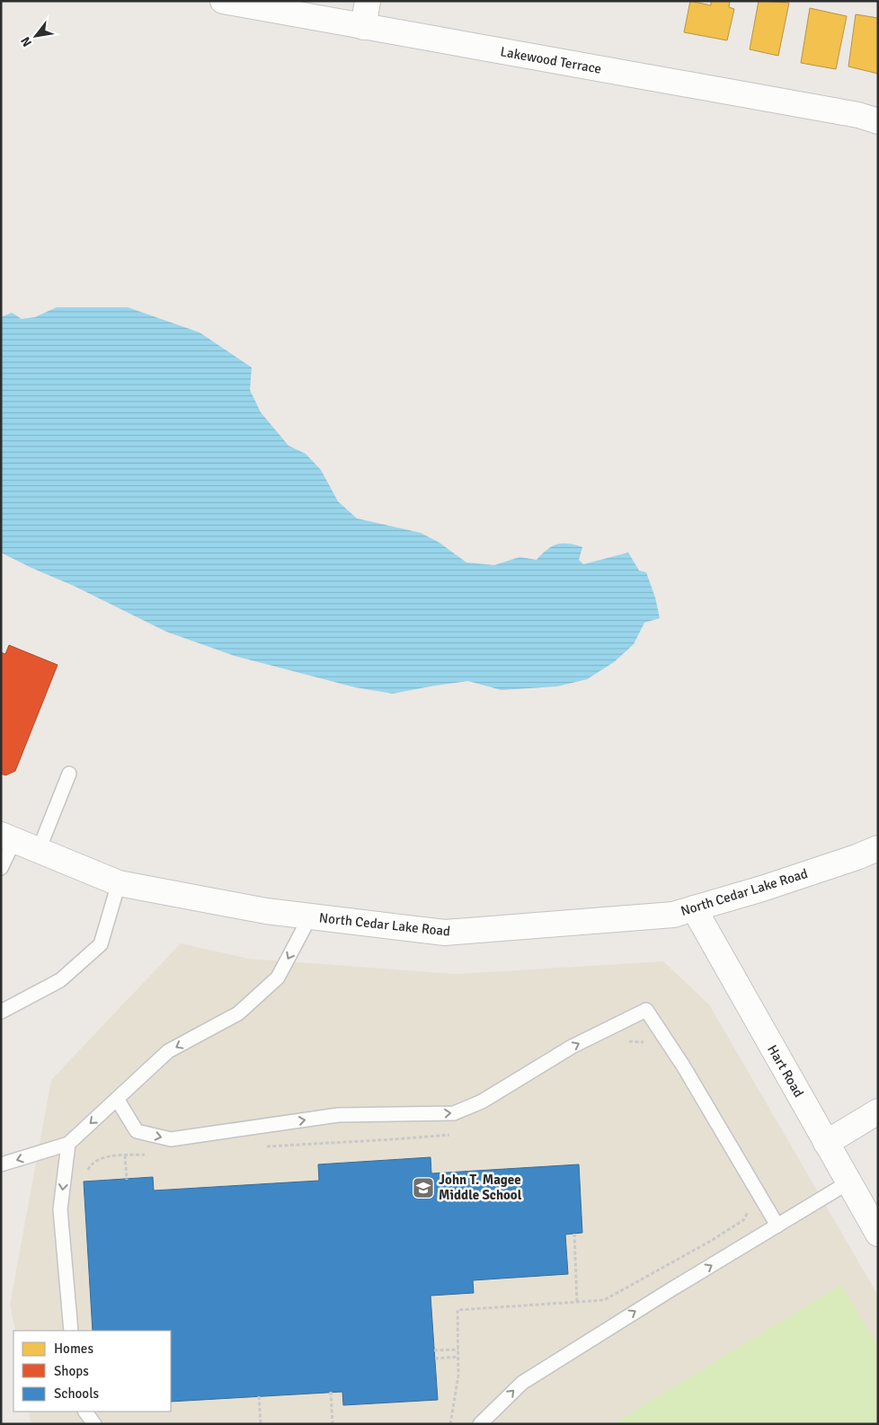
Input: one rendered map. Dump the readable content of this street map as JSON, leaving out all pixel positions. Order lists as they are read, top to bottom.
{
  "streets": {
    "street": ["Lakewood Terrace", "North Cedar Lake Road", "Hart Road"]
  },
  "crossings": [
    ["North Cedar Lake Road", "Hart Road"]
  ],
  "places": {
    "school or university": ["John T. Magee Middle School"]
  },
  "legend": ["Homes", "Shops", "Schools"],
  "north": "bottom left"
}
